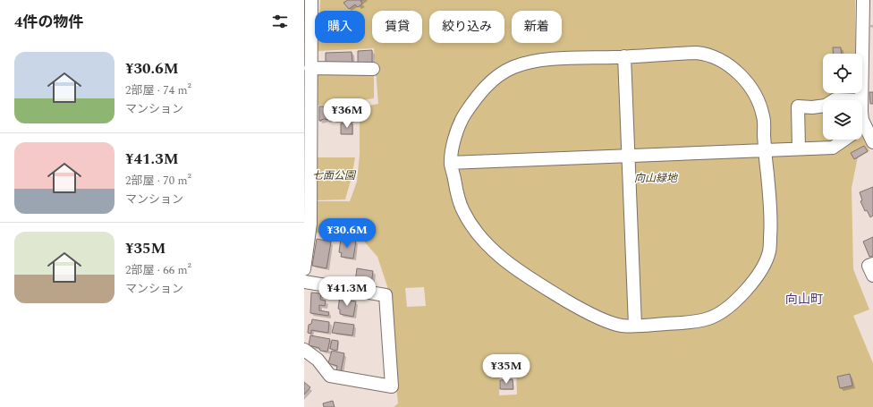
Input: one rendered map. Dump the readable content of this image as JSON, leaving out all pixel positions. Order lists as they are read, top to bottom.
{
  "districts": ["向山町"],
  "parks": ["七面公園", "向山緑地"],
  "page": {
    "heading": "4件の物件",
    "chip": [
      "購入",
      "賃貸",
      "絞り込み",
      "新着"
    ],
    "list": [
      {
        "name": "¥30.6M",
        "note": "2部屋 · 74 m² · マンション"
      },
      {
        "name": "¥41.3M",
        "note": "2部屋 · 70 m² · マンション"
      },
      {
        "name": "¥35M",
        "note": "2部屋 · 66 m² · マンション"
      }
    ],
    "price": [
      "¥36M",
      "¥30.6M",
      "¥41.3M",
      "¥35M"
    ]
  }
}
